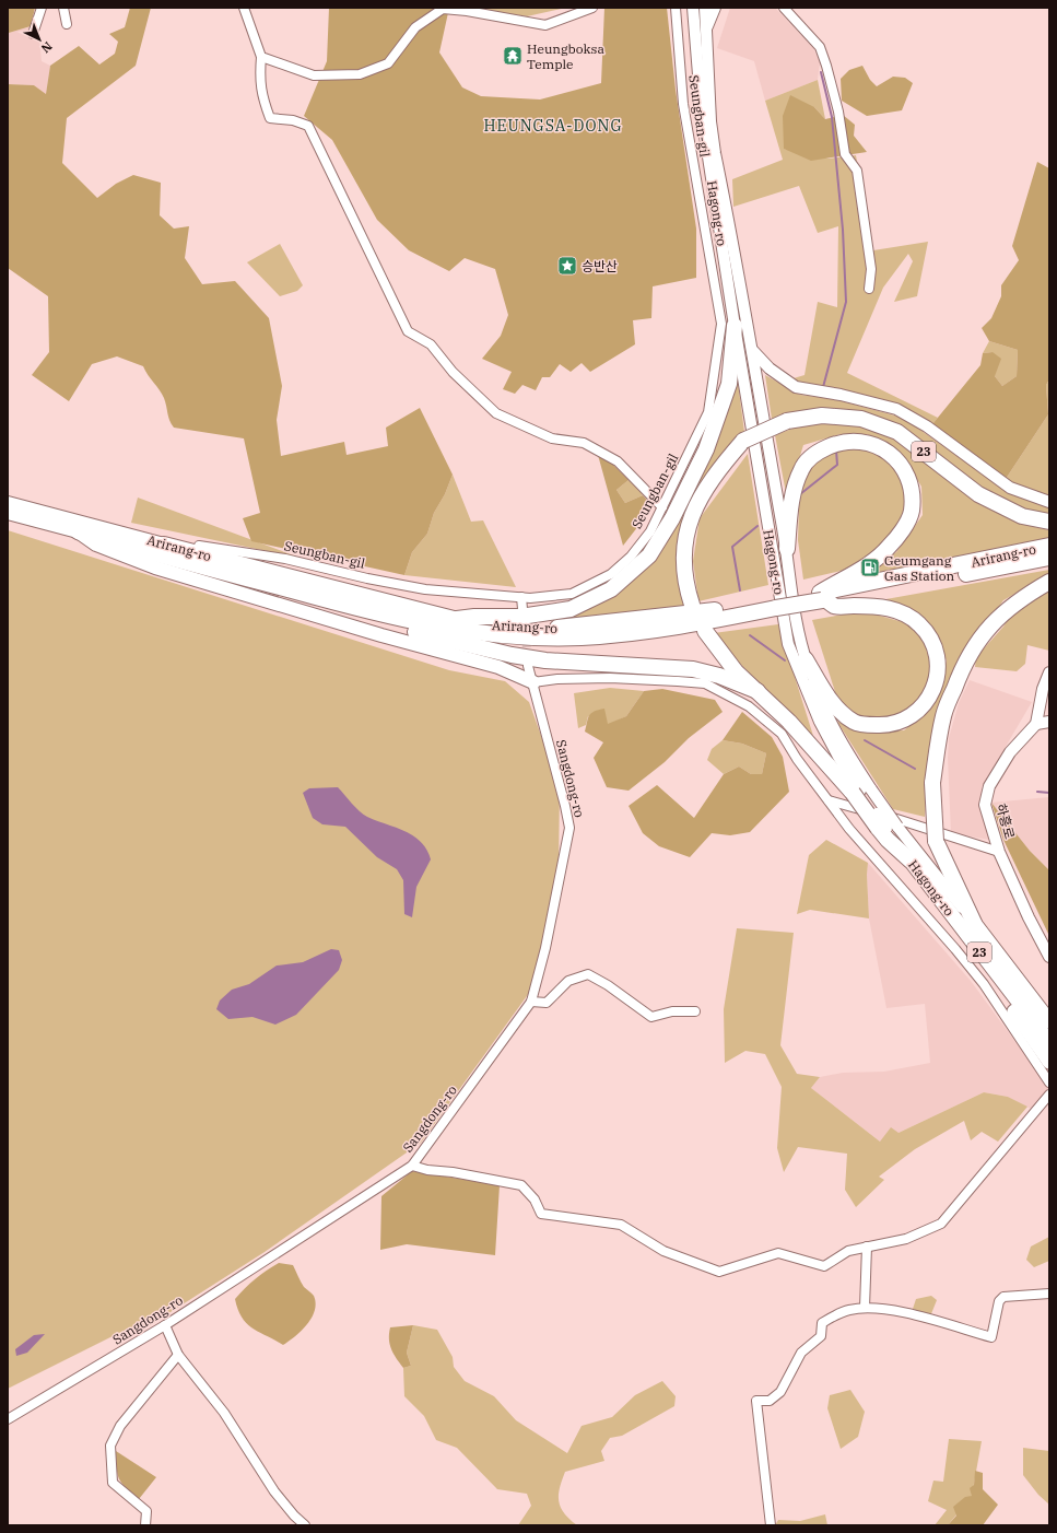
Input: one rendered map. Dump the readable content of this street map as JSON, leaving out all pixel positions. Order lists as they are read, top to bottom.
{
  "streets": {
    "highway": ["23", "Arirang-ro"],
    "main road": ["Hagong-ro"],
    "street": ["Seungban-gil", "Sangdong-ro", "하흥로"]
  },
  "crossings": [
    ["Seungban-gil", "Arirang-ro"],
    ["Hagong-ro", "23"]
  ],
  "districts": ["HEUNGSA-DONG"],
  "places": {
    "temple": ["Heungboksa Temple"],
    "place": ["승반산"],
    "fuel station": ["Geumgang Gas Station"]
  },
  "north": "bottom right"
}
